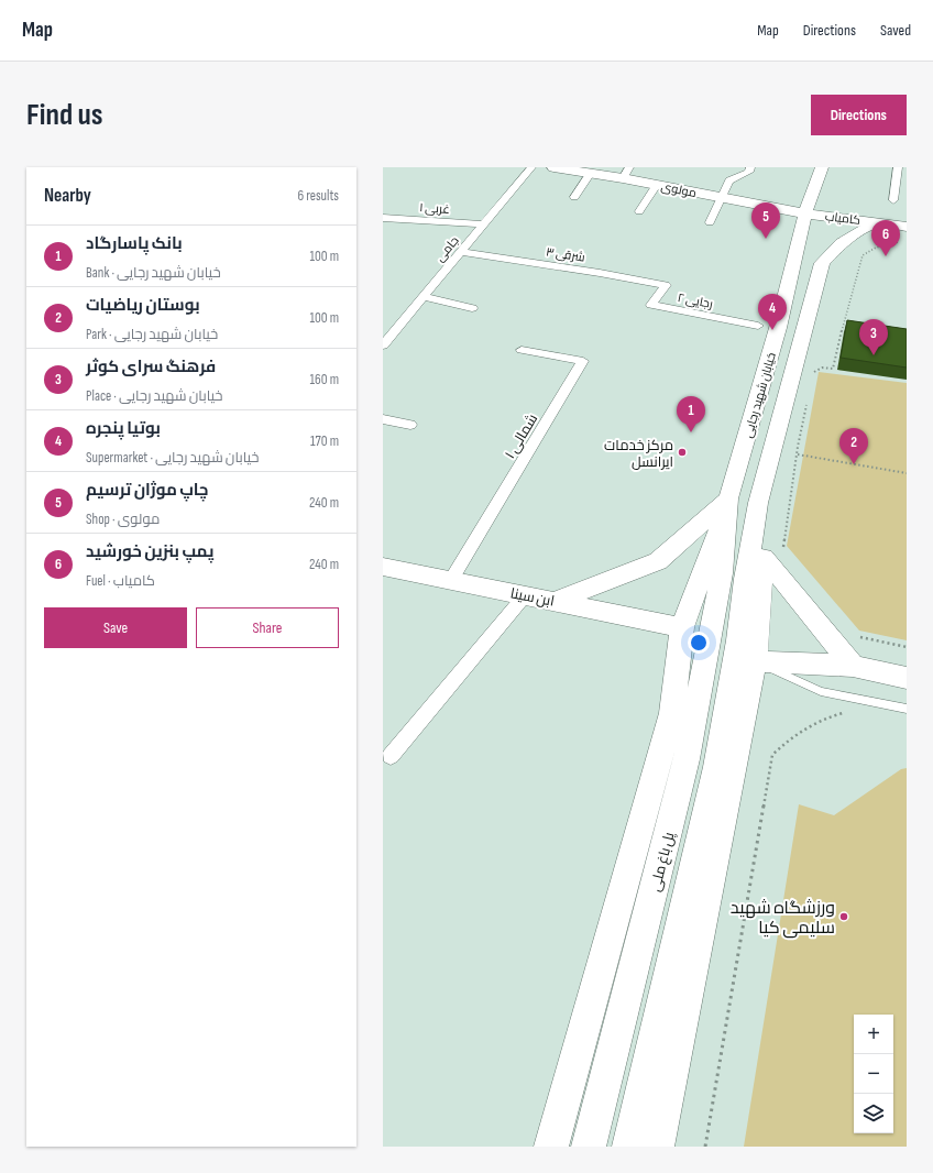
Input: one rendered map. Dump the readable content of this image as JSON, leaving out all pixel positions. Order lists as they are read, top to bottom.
{
  "streets": {
    "main road": [
      "مولوی",
      "کامیاب",
      "خیابان شهید رجایی",
      "ابن سینا",
      "پل باغ ملی"
    ],
    "street": [
      "غربی ۱",
      "جامی",
      "شرقی ۳",
      "رجایی ۲",
      "شمالی ۱"
    ]
  },
  "crossings": [
    ["مولوی", "کامیاب"],
    ["مولوی", "خیابان شهید رجایی"],
    ["غربی ۱", "جامی"],
    ["کامیاب", "خیابان شهید رجایی"],
    ["جامی", "شرقی ۳"],
    ["شرقی ۳", "رجایی ۲"],
    ["خیابان شهید رجایی", "پل باغ ملی"],
    ["شمالی ۱", "ابن سینا"]
  ],
  "places": ["مرکز خدمات ایرانسل", "ورزشگاه شهید سلیمی کیا"],
  "page": {
    "header": "Map",
    "nav": ["Map", "Directions", "Saved"],
    "buttons": [
      "Directions",
      ["Save", "Share"]
    ],
    "title": "Find us",
    "heading": ["Nearby", "6 results"],
    "pins": [
      "5",
      "6",
      "4",
      "3",
      "1",
      "2"
    ],
    "list": [
      {
        "mark": "1",
        "name": "بانک پاسارگاد",
        "note": "Bank · خیابان شهید رجایی",
        "value": "100 m"
      },
      {
        "mark": "2",
        "name": "بوستان ریاضیات",
        "note": "Park · خیابان شهید رجایی",
        "value": "100 m"
      },
      {
        "mark": "3",
        "name": "فرهنگ سرای کوثر",
        "note": "Place · خیابان شهید رجایی",
        "value": "160 m"
      },
      {
        "mark": "4",
        "name": "بوتیا پنجره",
        "note": "Supermarket · خیابان شهید رجایی",
        "value": "170 m"
      },
      {
        "mark": "5",
        "name": "چاپ موژان ترسیم",
        "note": "Shop · مولوی",
        "value": "240 m"
      },
      {
        "mark": "6",
        "name": "پمپ بنزین خورشید",
        "note": "Fuel · کامیاب",
        "value": "240 m"
      }
    ],
    "map_buttons": ["+", "−"]
  }
}
